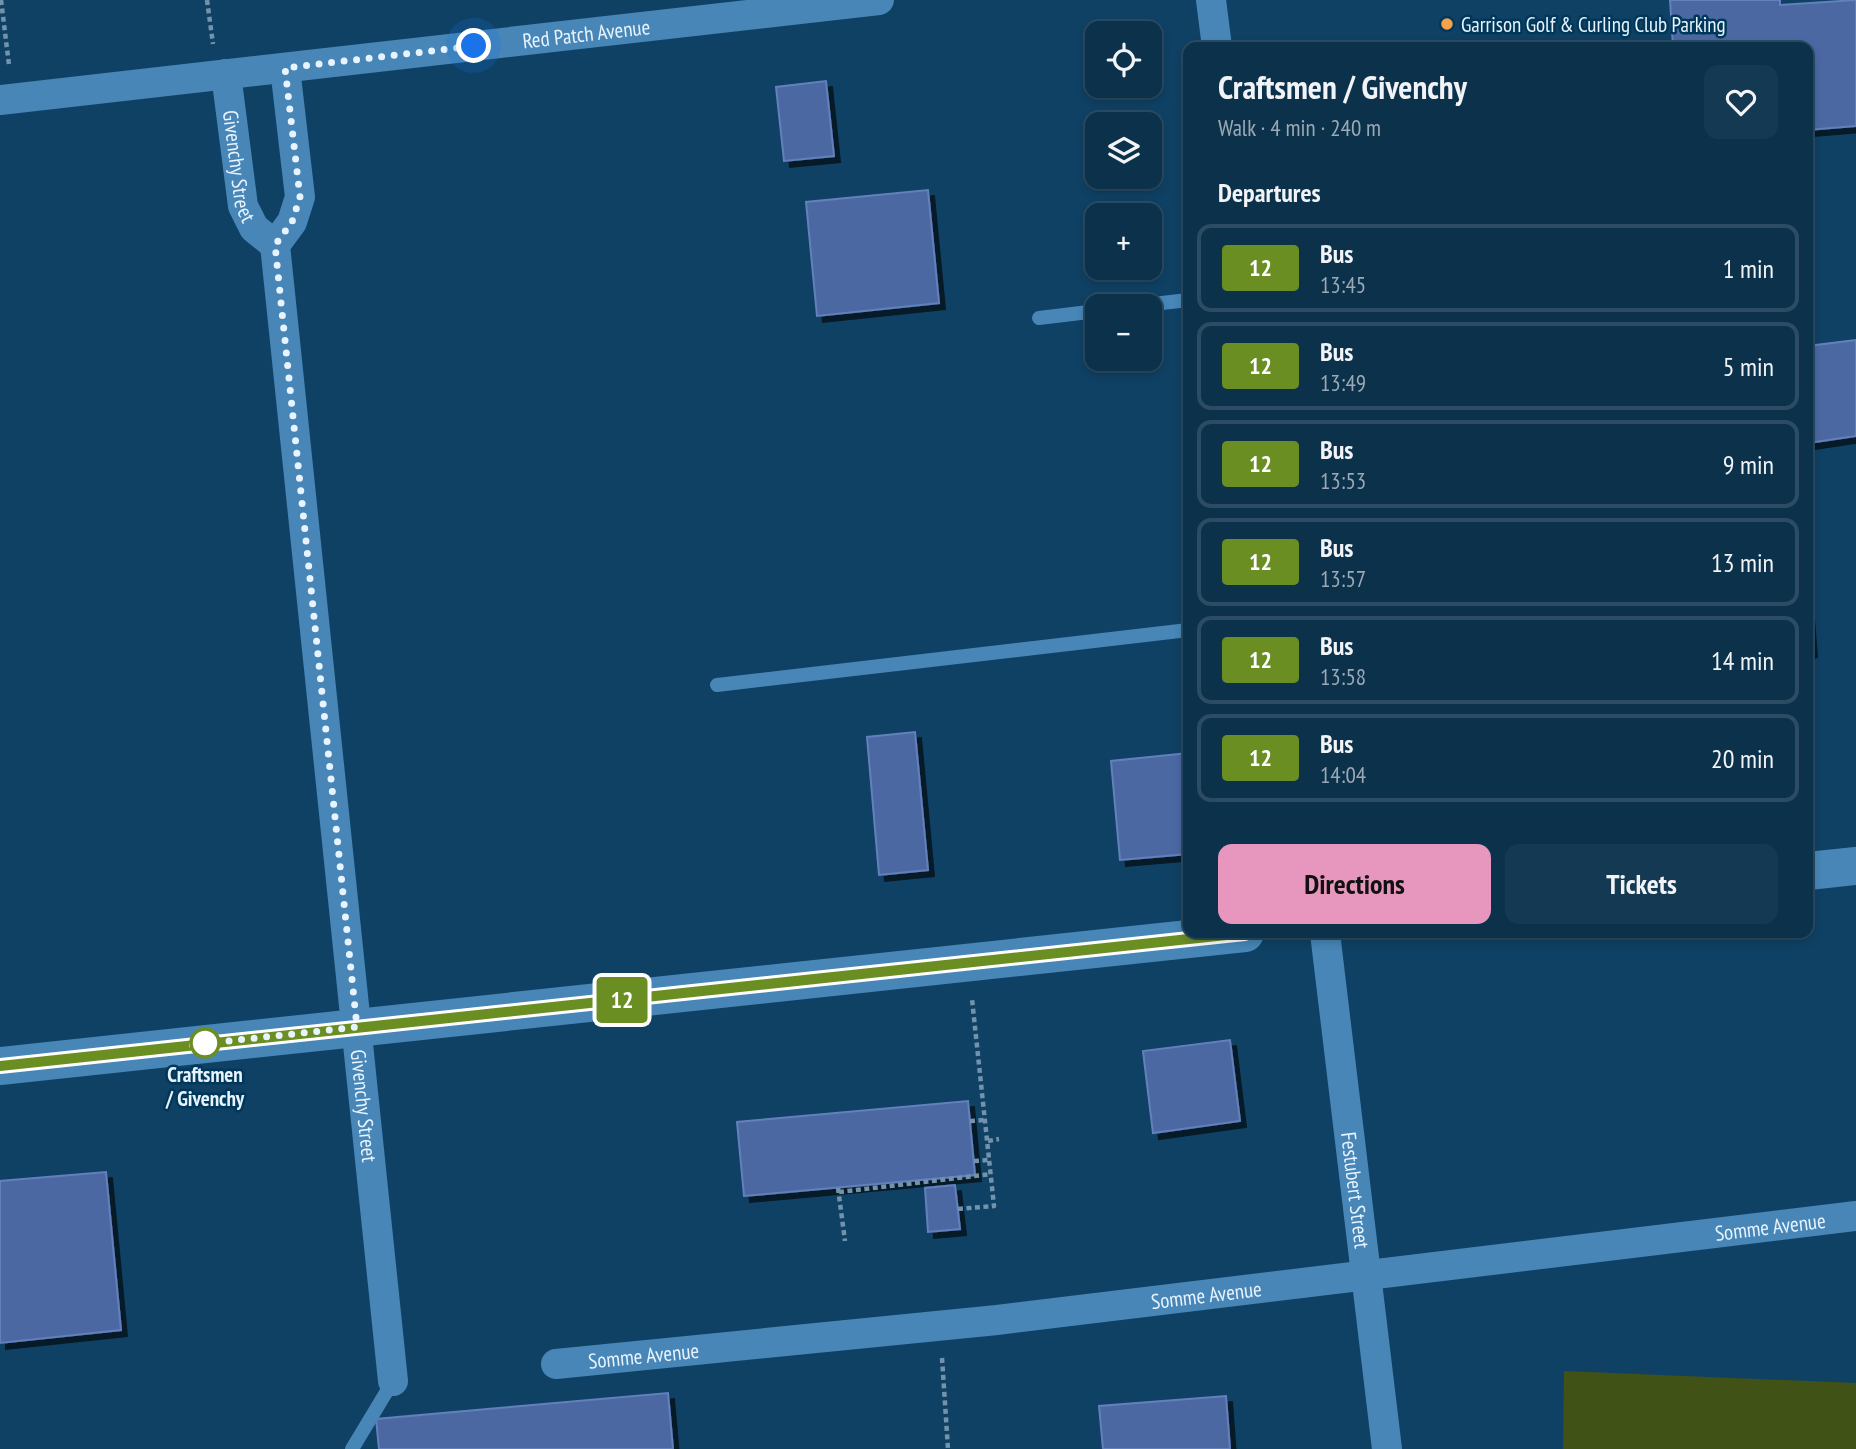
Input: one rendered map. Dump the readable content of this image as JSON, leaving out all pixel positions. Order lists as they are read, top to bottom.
{
  "streets": {
    "street": [
      "Red Patch Avenue",
      "Givenchy Street",
      "Festubert Street",
      "Somme Avenue"
    ]
  },
  "crossings": [
    ["Red Patch Avenue", "Givenchy Street"],
    ["Festubert Street", "Somme Avenue"]
  ],
  "places": ["Garrison Golf & Curling Club Parking", "Craftsmen / Givenchy"],
  "lines": ["bus line 12"],
  "page": {
    "on_map": "12",
    "map_buttons": ["+", "−"],
    "heading": [
      ["Craftsmen / Givenchy", "Walk · 4 min · 240 m"],
      "Departures"
    ],
    "list": [
      {
        "mark": "12",
        "name": "Bus",
        "note": "13:45",
        "value": "1 min"
      },
      {
        "mark": "12",
        "name": "Bus",
        "note": "13:49",
        "value": "5 min"
      },
      {
        "mark": "12",
        "name": "Bus",
        "note": "13:53",
        "value": "9 min"
      },
      {
        "mark": "12",
        "name": "Bus",
        "note": "13:57",
        "value": "13 min"
      },
      {
        "mark": "12",
        "name": "Bus",
        "note": "13:58",
        "value": "14 min"
      },
      {
        "mark": "12",
        "name": "Bus",
        "note": "14:04",
        "value": "20 min"
      }
    ],
    "buttons": ["Directions", "Tickets"]
  }
}
